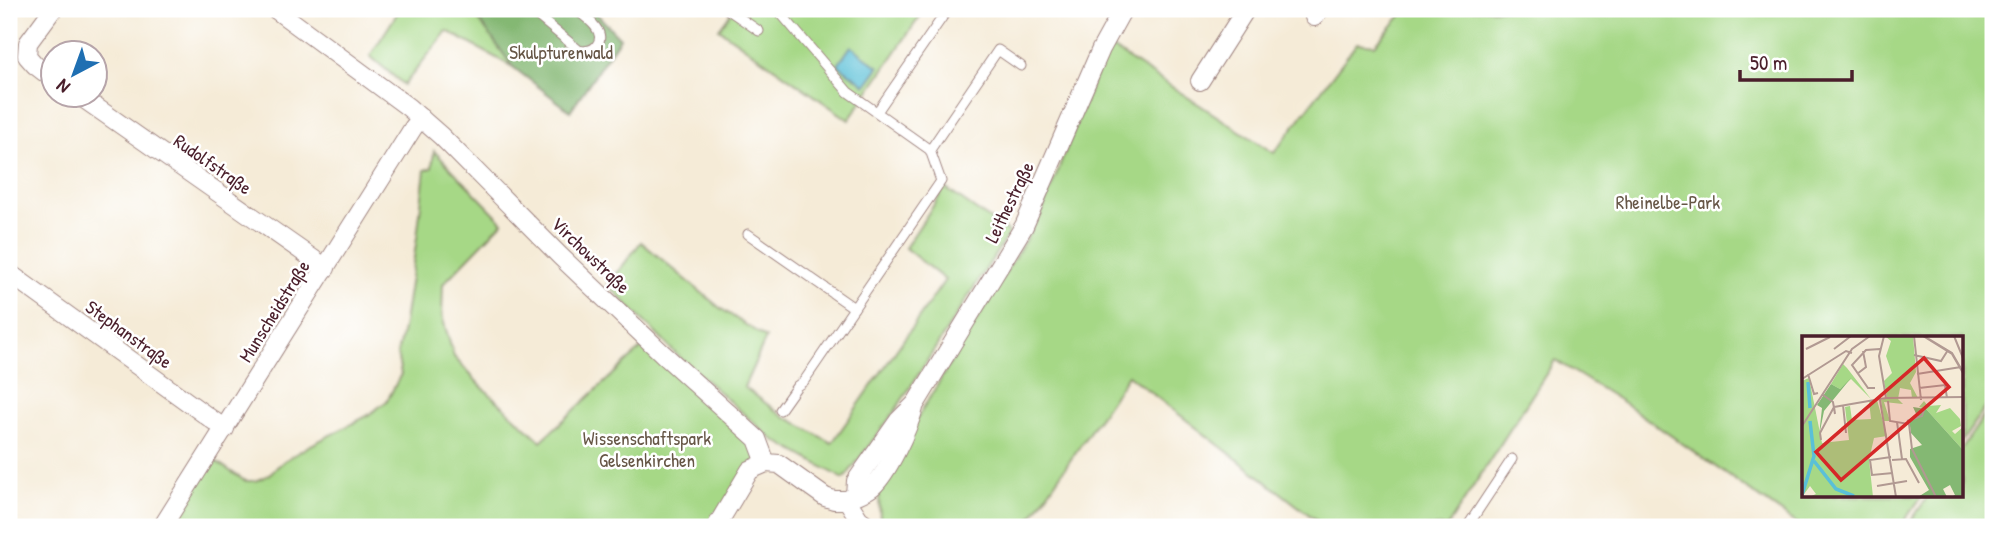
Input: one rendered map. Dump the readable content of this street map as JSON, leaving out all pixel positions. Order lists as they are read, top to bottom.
{
  "streets": {
    "street": [
      "Rudolfstraße",
      "Leithestraße",
      "Virchowstraße",
      "Munscheidstraße",
      "Stephanstraße"
    ]
  },
  "crossings": [
    ["Rudolfstraße", "Munscheidstraße"],
    ["Virchowstraße", "Munscheidstraße"],
    ["Munscheidstraße", "Stephanstraße"]
  ],
  "parks": ["Skulpturenwald", "Rheinelbe-Park", "Wissenschaftspark Gelsenkirchen"],
  "scale_bar": "50 m",
  "north": "bottom left"
}
